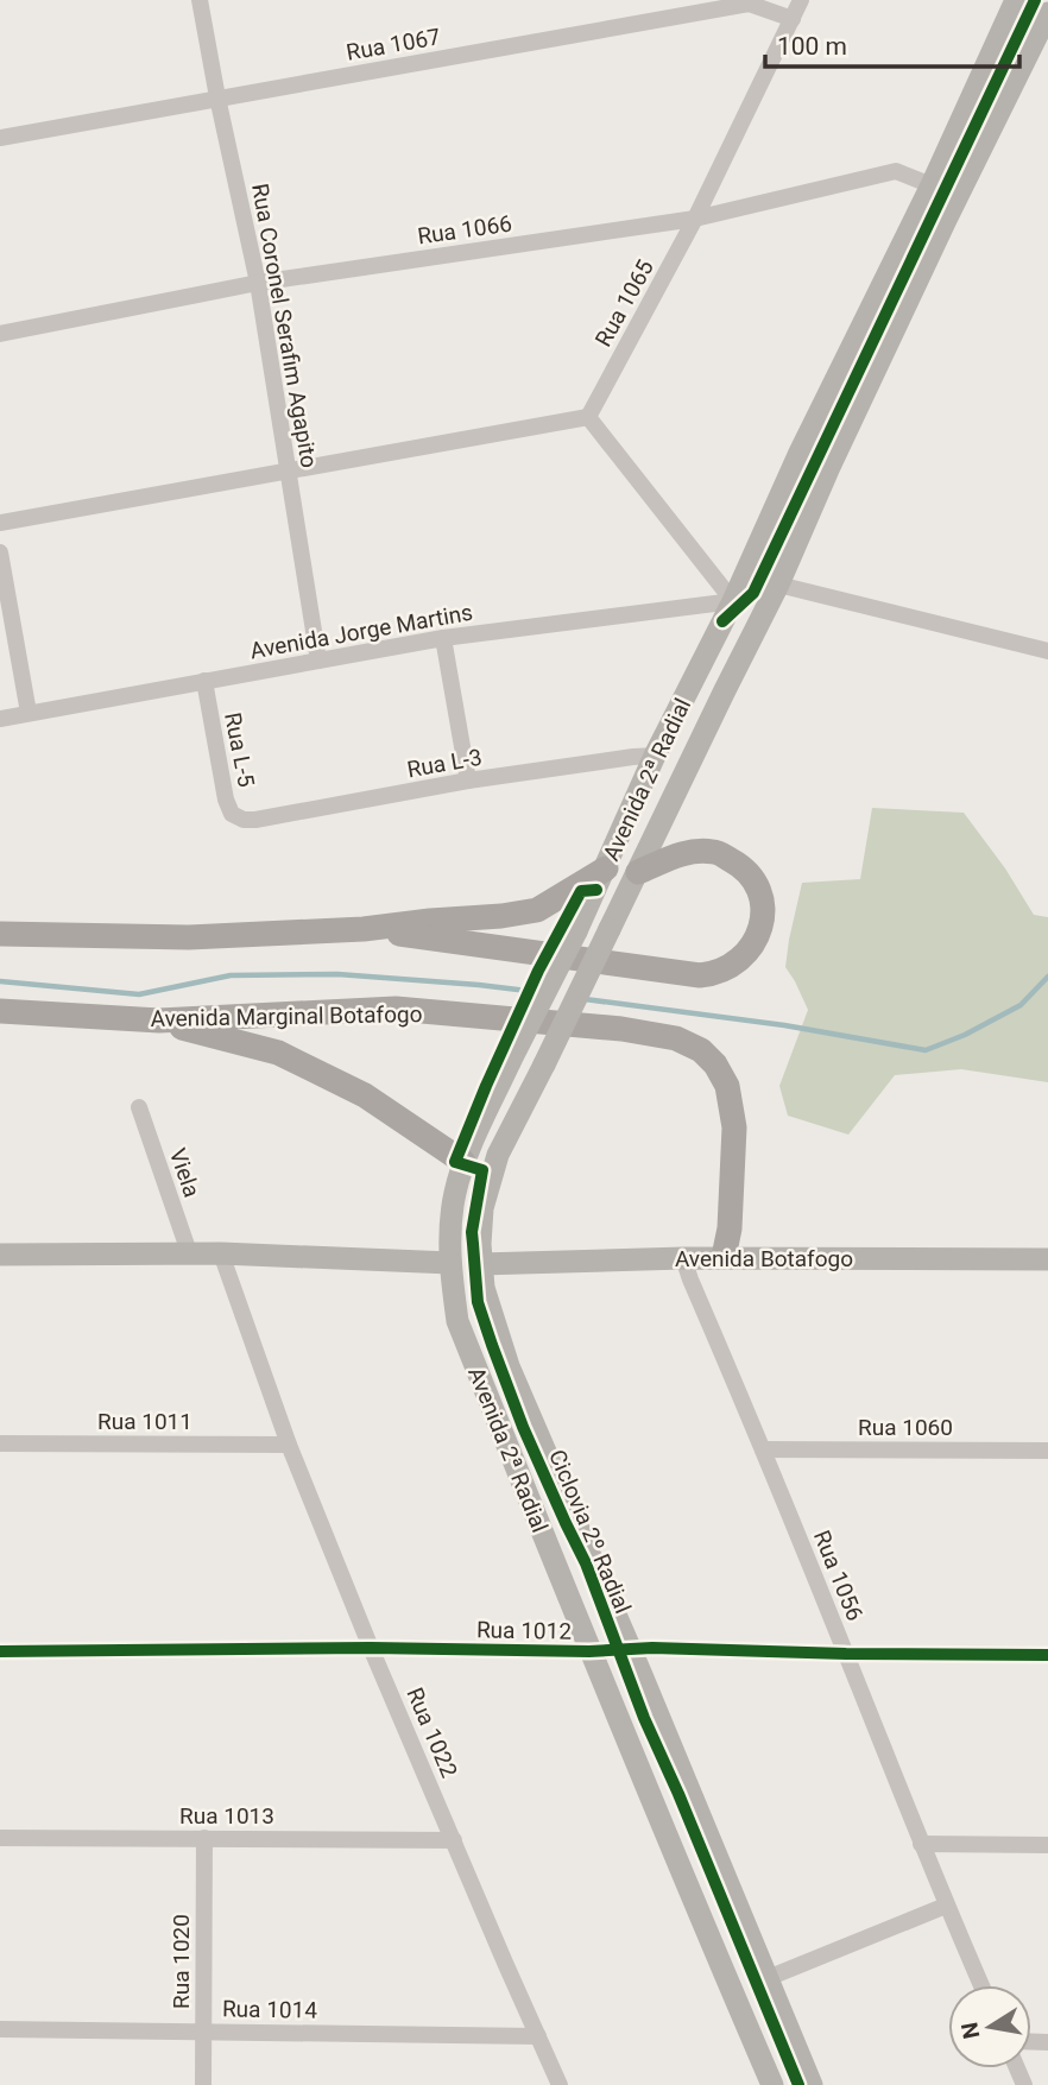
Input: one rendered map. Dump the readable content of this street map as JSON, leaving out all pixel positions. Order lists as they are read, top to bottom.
{
  "streets": {
    "main road": ["Avenida 2ª Radial", "Avenida Marginal Botafogo", "Avenida Botafogo"],
    "street": [
      "Rua 1067",
      "Rua 1066",
      "Rua 1065",
      "Rua Coronel Serafim Agapito",
      "Avenida Jorge Martins",
      "Rua L-5",
      "Rua L-3",
      "Viela",
      "Rua 1011",
      "Rua 1060",
      "Rua 1056",
      "Rua 1012",
      "Rua 1022",
      "Rua 1013",
      "Rua 1020",
      "Rua 1014"
    ],
    "cycle path": ["Ciclovia 2º Radial"]
  },
  "crossings": [
    ["Rua 1067", "Rua 1065"],
    ["Rua 1067", "Rua Coronel Serafim Agapito"],
    ["Rua 1066", "Rua 1065"],
    ["Rua 1066", "Rua Coronel Serafim Agapito"],
    ["Rua 1066", "Avenida 2ª Radial"],
    ["Rua Coronel Serafim Agapito", "Avenida Jorge Martins"],
    ["Avenida Jorge Martins", "Rua L-5"],
    ["Avenida Jorge Martins", "Avenida 2ª Radial"],
    ["Rua L-5", "Rua L-3"],
    ["Rua L-3", "Avenida 2ª Radial"],
    ["Avenida 2ª Radial", "Avenida Botafogo"],
    ["Avenida 2ª Radial", "Rua 1012"],
    ["Avenida Marginal Botafogo", "Avenida Botafogo"],
    ["Avenida Botafogo", "Rua 1056"],
    ["Rua 1011", "Rua 1022"],
    ["Rua 1060", "Rua 1056"],
    ["Rua 1056", "Rua 1012"],
    ["Rua 1012", "Rua 1022"],
    ["Rua 1022", "Rua 1013"],
    ["Rua 1022", "Rua 1014"],
    ["Rua 1013", "Rua 1020"],
    ["Rua 1020", "Rua 1014"]
  ],
  "scale_bar": "100 m",
  "north": "left"
}
